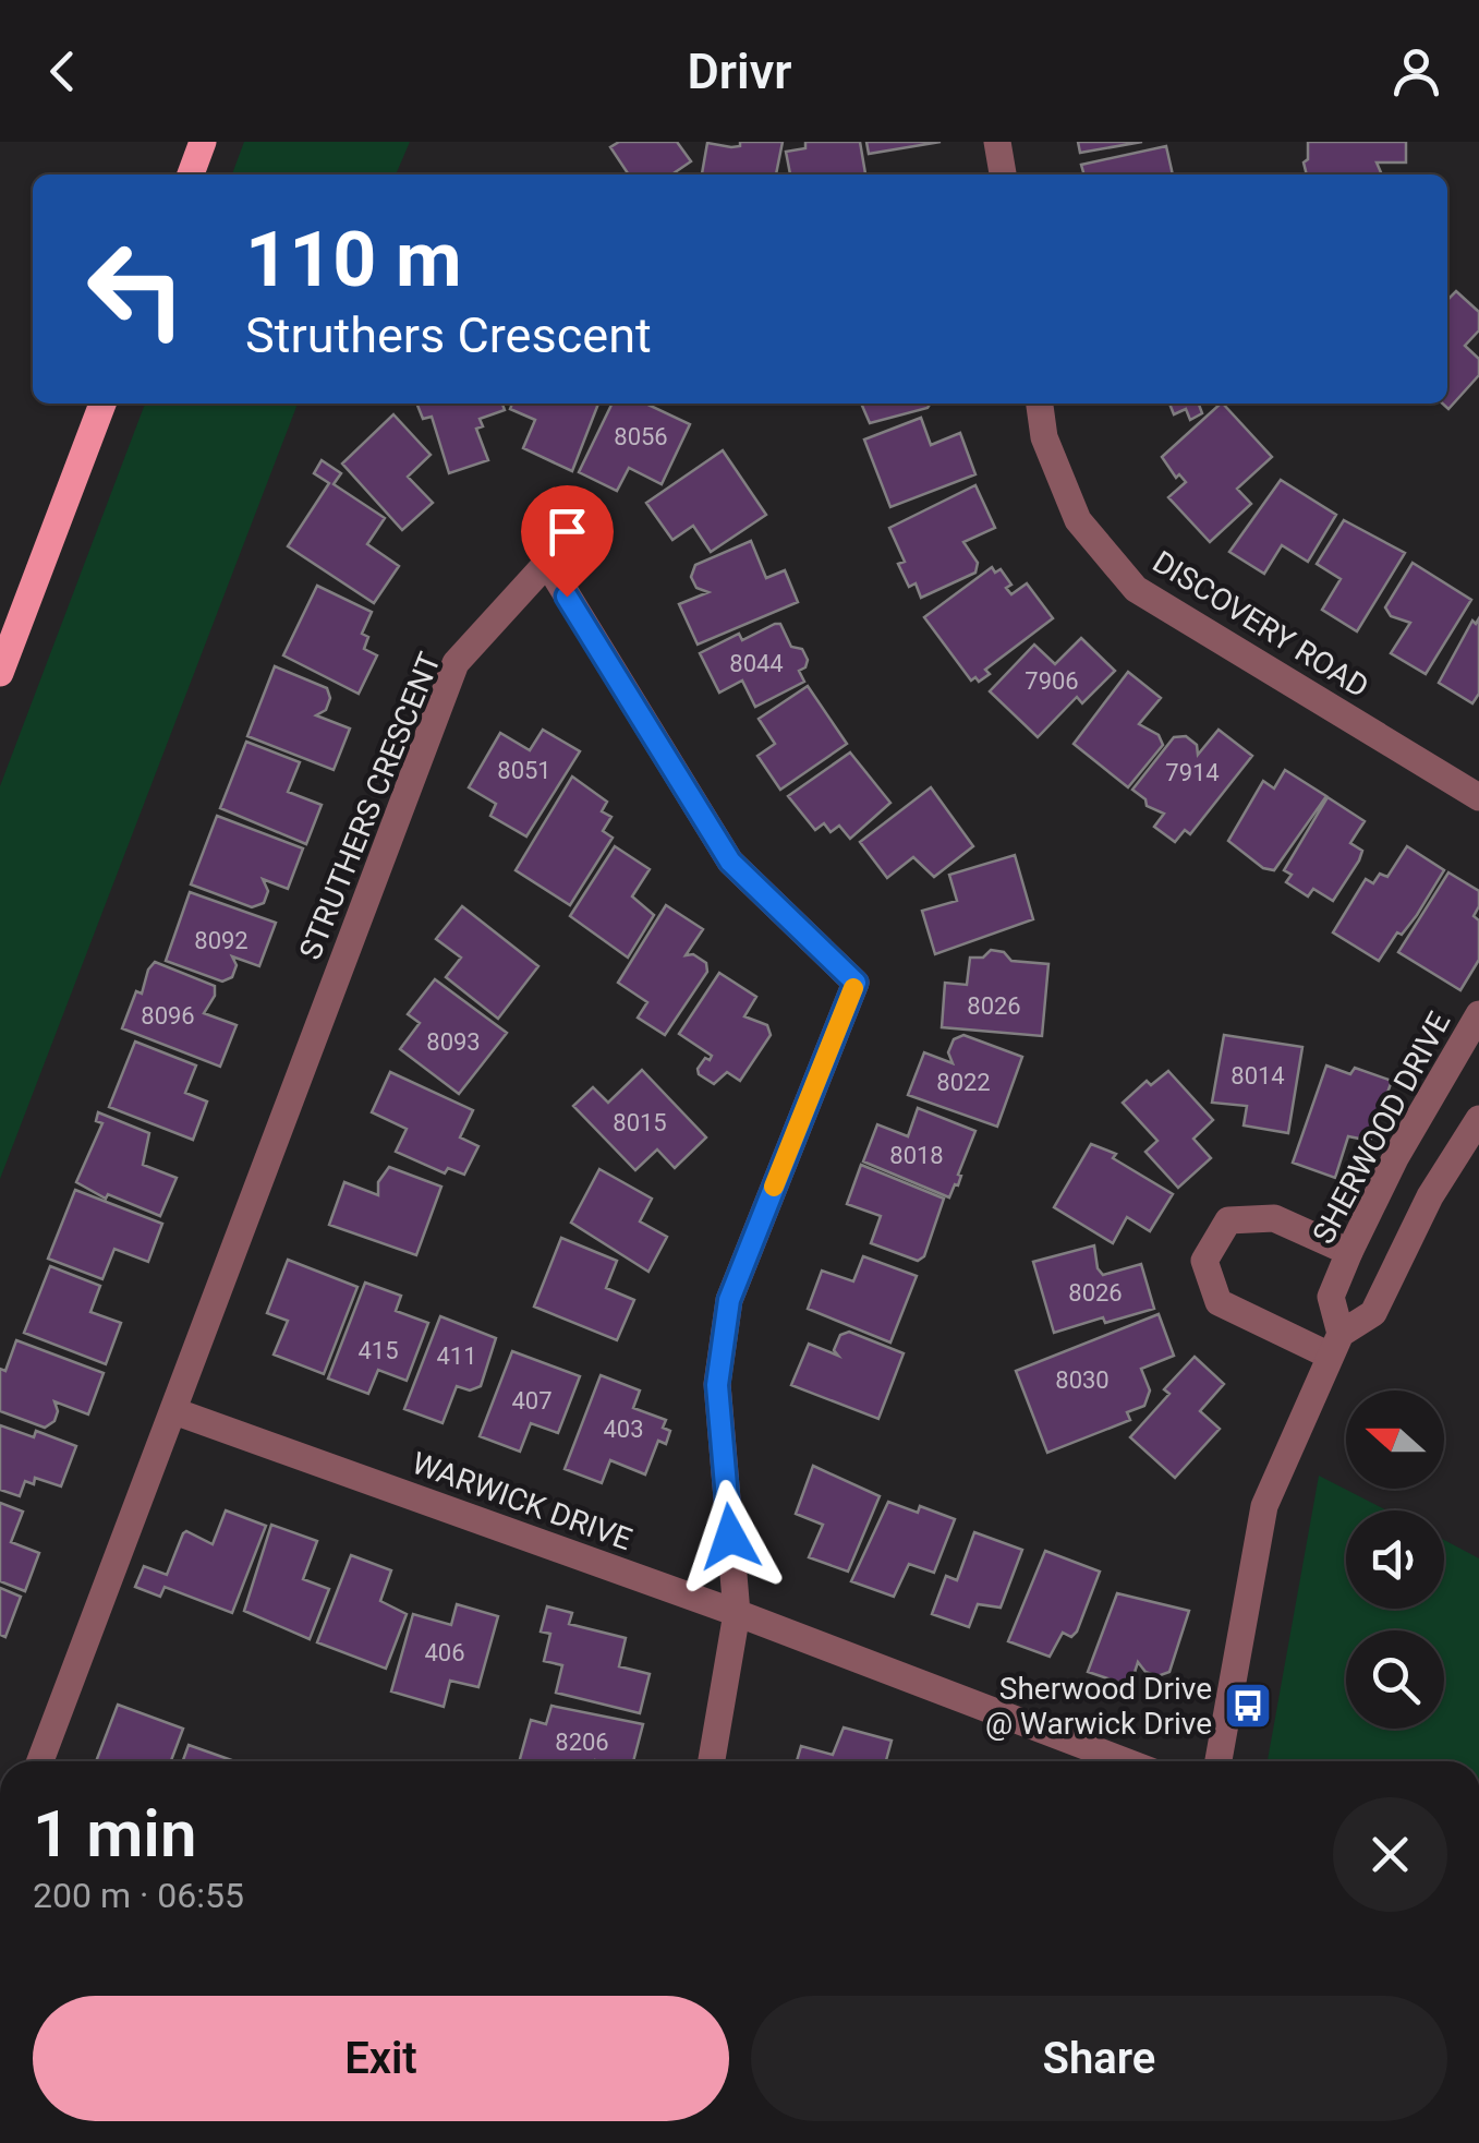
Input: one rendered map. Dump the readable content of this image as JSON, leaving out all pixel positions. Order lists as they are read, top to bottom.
{
  "streets": {
    "street": [
      "DISCOVERY ROAD",
      "STRUTHERS CRESCENT",
      "SHERWOOD DRIVE",
      "WARWICK DRIVE"
    ]
  },
  "crossings": [
    ["STRUTHERS CRESCENT", "WARWICK DRIVE"]
  ],
  "places": {
    "bus stop": ["Sherwood Drive @ Warwick Drive"]
  },
  "house_numbers": [
    "8056",
    "8044",
    "7906",
    "8051",
    "7914",
    "8092",
    "8026",
    "8096",
    "8093",
    "8014",
    "8022",
    "8015",
    "8018",
    "8026",
    "415",
    "411",
    "8030",
    "407",
    "403",
    "406",
    "8206"
  ],
  "north": "left",
  "page": {
    "header": "Drivr",
    "turn": ["110 m", "Struthers Crescent"],
    "heading": ["1 min", "200 m · 06:55"],
    "buttons": ["Exit", "Share"]
  }
}
